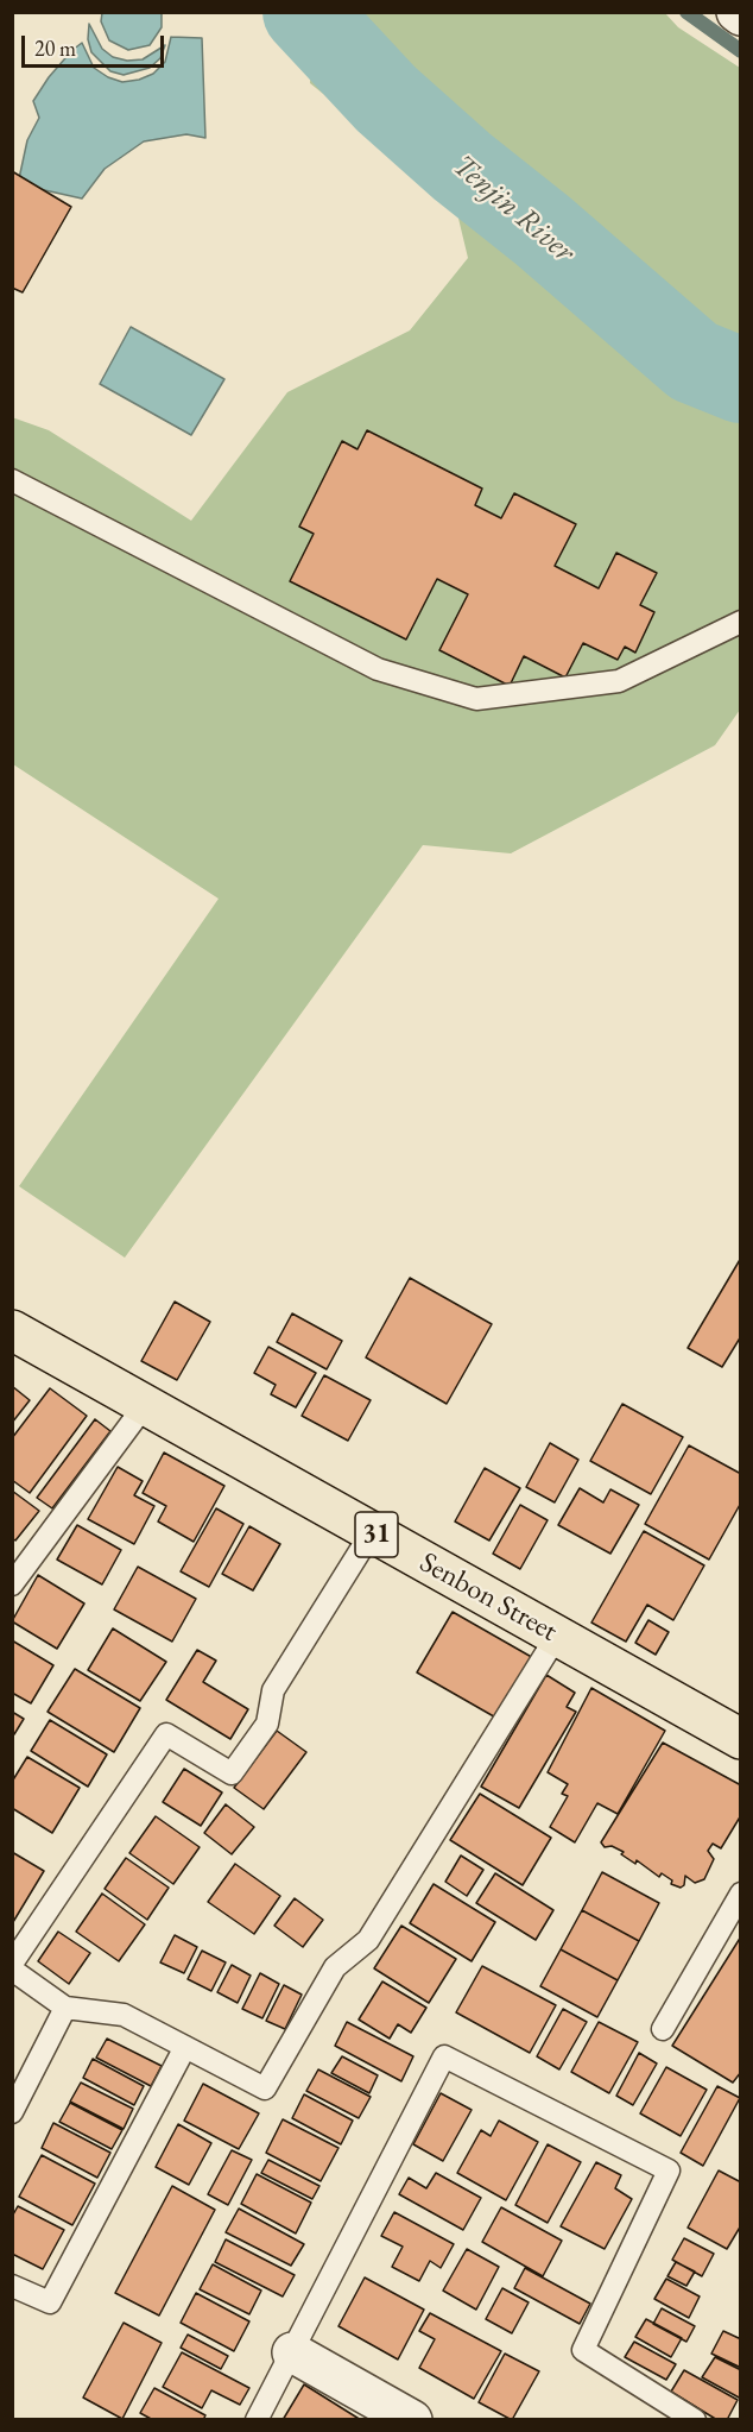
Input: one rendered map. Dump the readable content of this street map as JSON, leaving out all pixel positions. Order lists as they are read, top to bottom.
{
  "streets": {
    "main road": ["31", "Senbon Street"]
  },
  "water": ["Tenjin River"],
  "scale_bar": "20 m"
}
